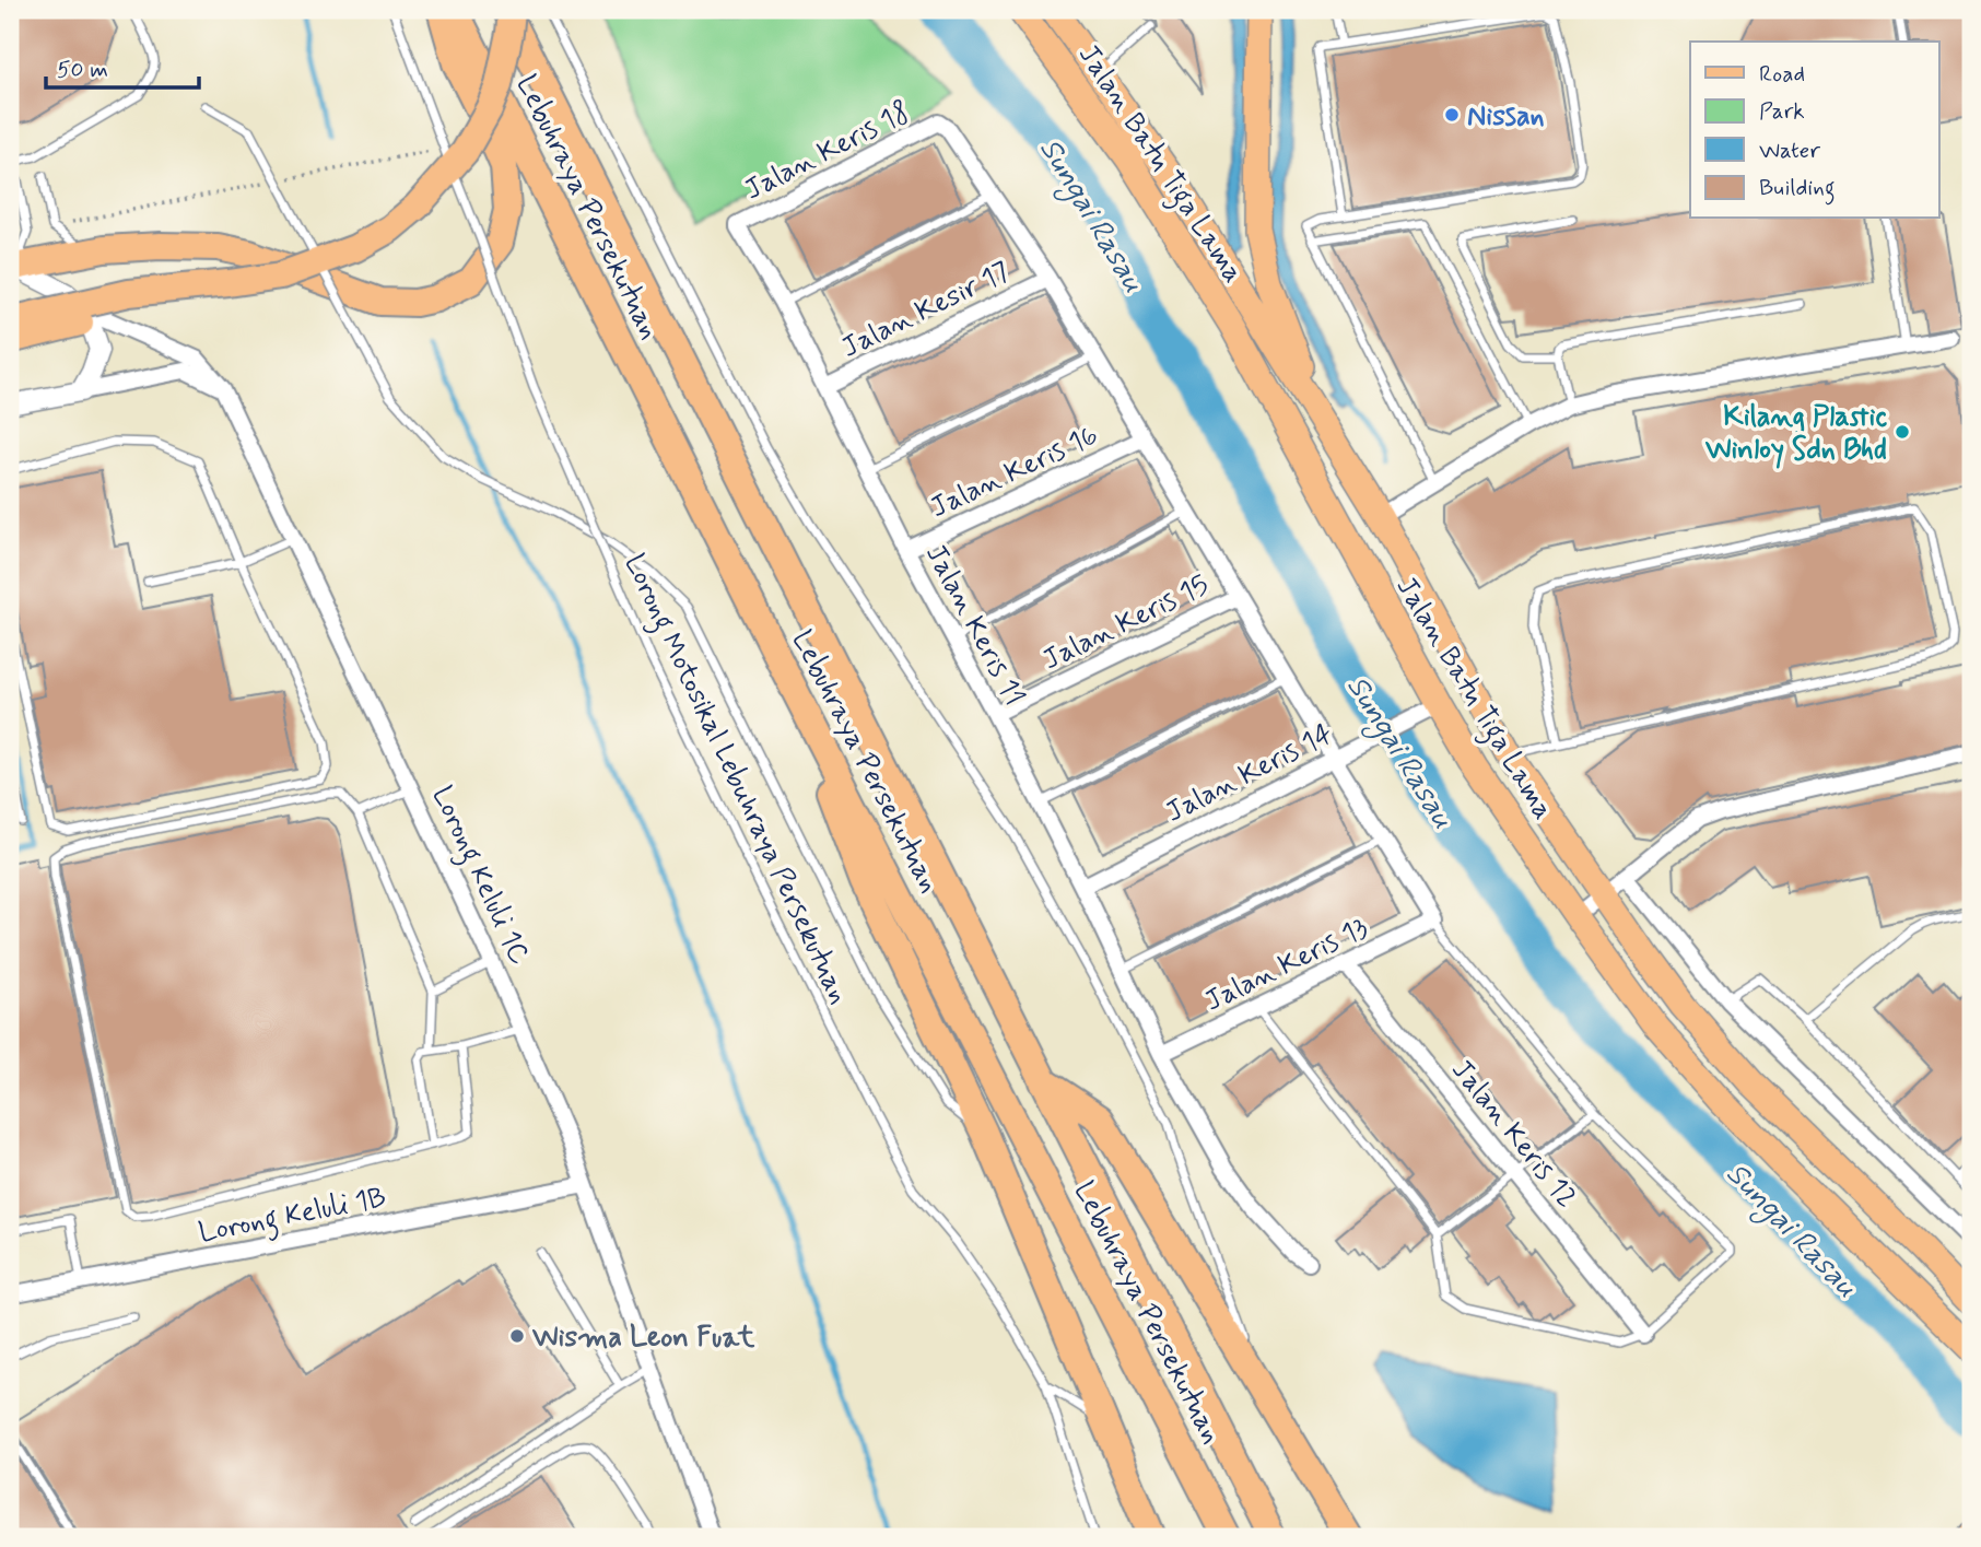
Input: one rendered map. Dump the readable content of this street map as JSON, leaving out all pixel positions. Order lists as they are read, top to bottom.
{
  "streets": {
    "highway": ["Lebuhraya Persekutuan"],
    "main road": ["Jalan Batu Tiga Lama"],
    "street": [
      "Jalan Keris 18",
      "Jalan Kesir 17",
      "Jalan Keris 16",
      "Jalan Keris 15",
      "Jalan Keris 11",
      "Jalan Keris 14",
      "Lorong Keluli 1C",
      "Jalan Keris 13",
      "Jalan Keris 12",
      "Lorong Keluli 1B"
    ],
    "lane": ["Lorong Motosikal Lebuhraya Persekutuan"]
  },
  "crossings": [
    ["Jalan Keris 18", "Jalan Keris 11"],
    ["Jalan Batu Tiga Lama", "Jalan Keris 14"],
    ["Jalan Kesir 17", "Jalan Keris 11"],
    ["Jalan Keris 16", "Jalan Keris 11"],
    ["Jalan Keris 15", "Jalan Keris 11"],
    ["Jalan Keris 11", "Jalan Keris 14"],
    ["Jalan Keris 11", "Jalan Keris 13"],
    ["Lorong Keluli 1C", "Lorong Keluli 1B"],
    ["Jalan Keris 13", "Jalan Keris 12"]
  ],
  "water": ["Sungai Rasau"],
  "places": ["Nissan", "Kilang Plastic Winloy Sdn Bhd", "Wisma Leon Fuat"],
  "legend": [
    "Road",
    "Park",
    "Water",
    "Building"
  ],
  "scale_bar": "50 m"
}
